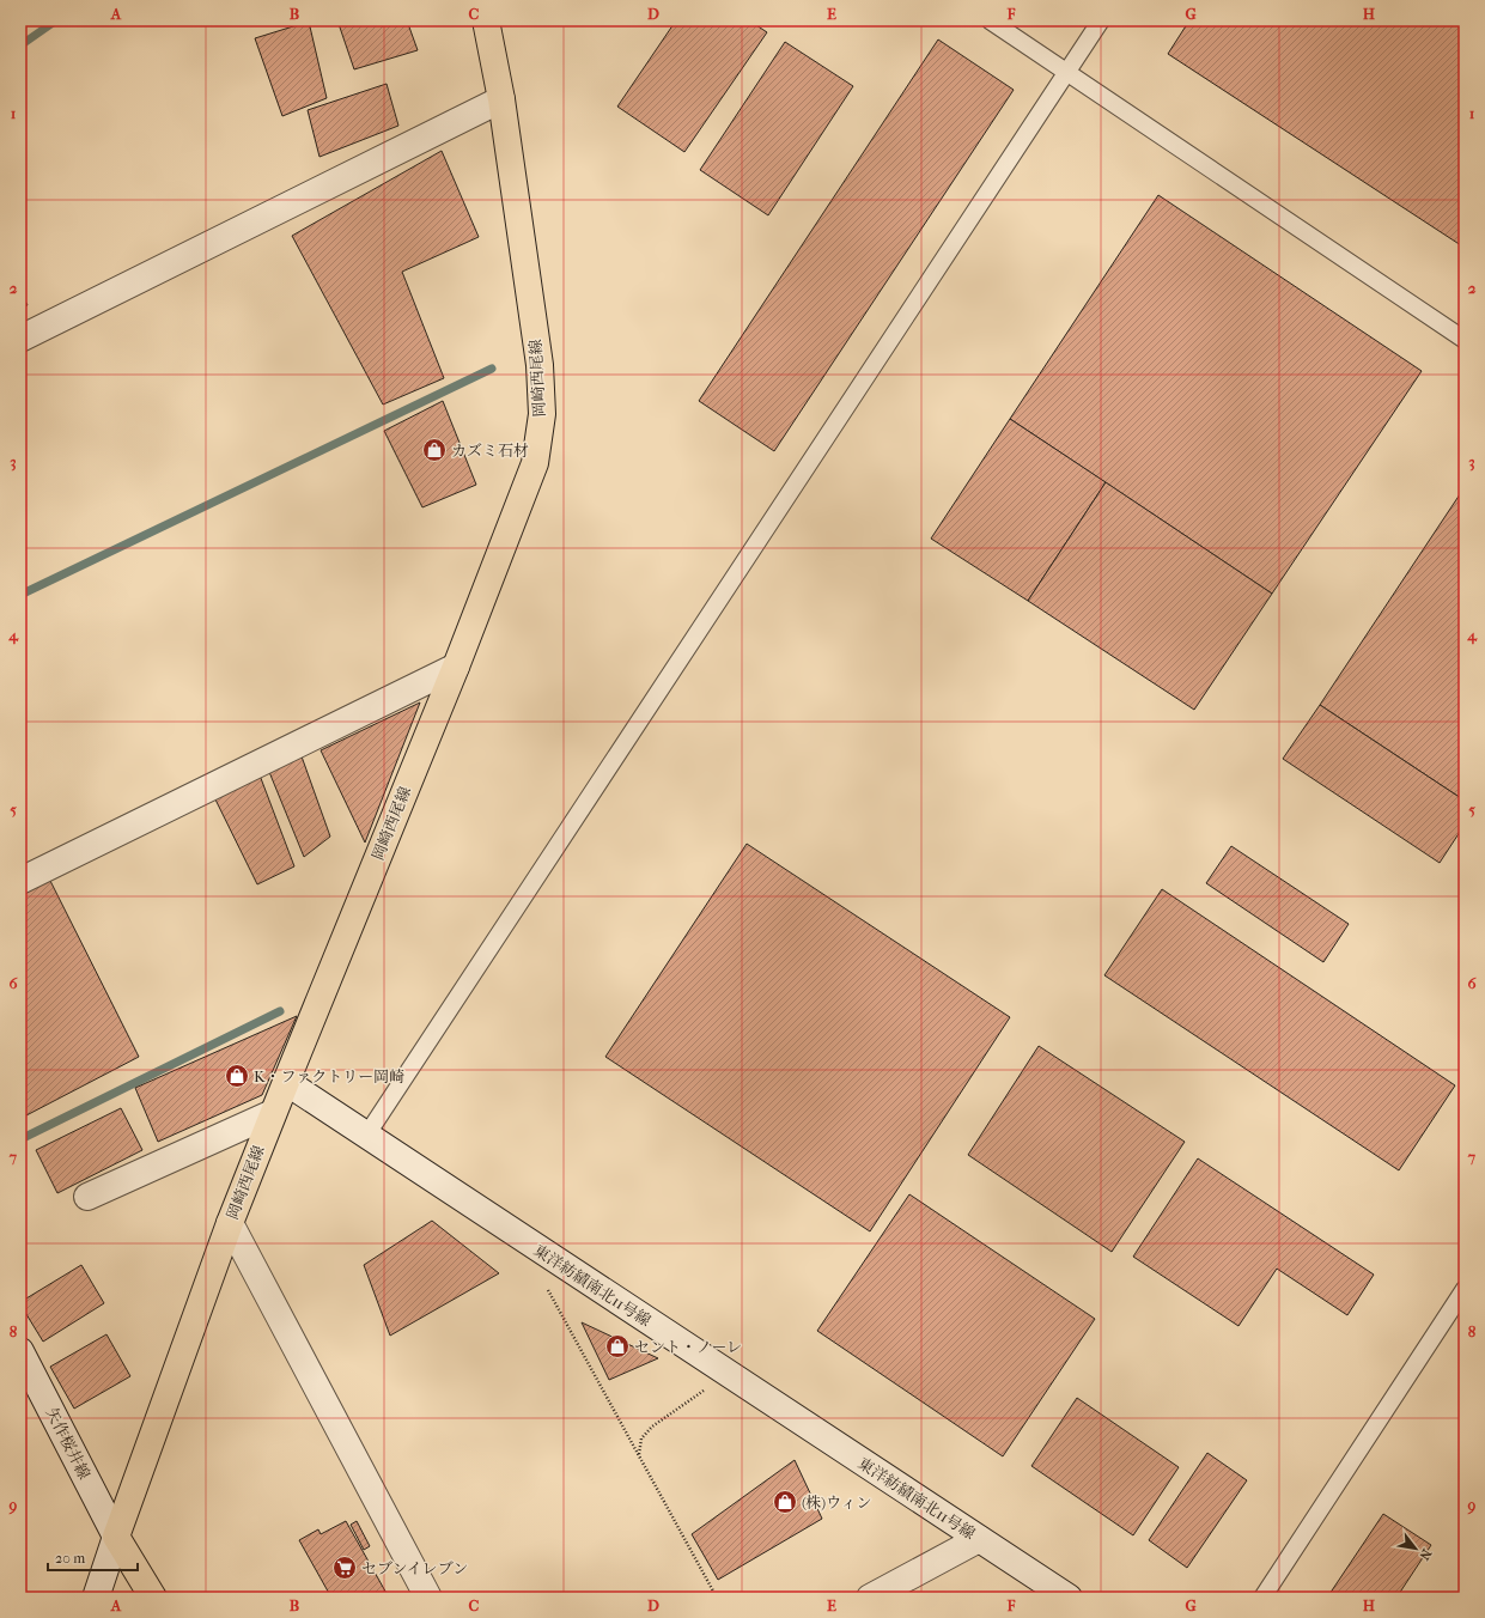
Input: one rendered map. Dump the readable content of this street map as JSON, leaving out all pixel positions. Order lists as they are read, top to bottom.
{
  "streets": {
    "main road": ["岡崎西尾線"],
    "street": ["東洋紡績南北11号線", "矢作桜井線"]
  },
  "crossings": [
    ["岡崎西尾線", "東洋紡績南北11号線"],
    ["岡崎西尾線", "矢作桜井線"]
  ],
  "places": {
    "shop": [
      "カズミ石材",
      "K・ファクトリー岡崎",
      "セント・ノーレ",
      "(株)ウィン"
    ],
    "supermarket": ["セブンイレブン"]
  },
  "scale_bar": "20 m",
  "north": "bottom right",
  "grid": {
    "columns": [
      "A",
      "B",
      "C",
      "D",
      "E",
      "F",
      "G",
      "H"
    ],
    "rows": [
      "1",
      "2",
      "3",
      "4",
      "5",
      "6",
      "7",
      "8",
      "9"
    ]
  }
}
